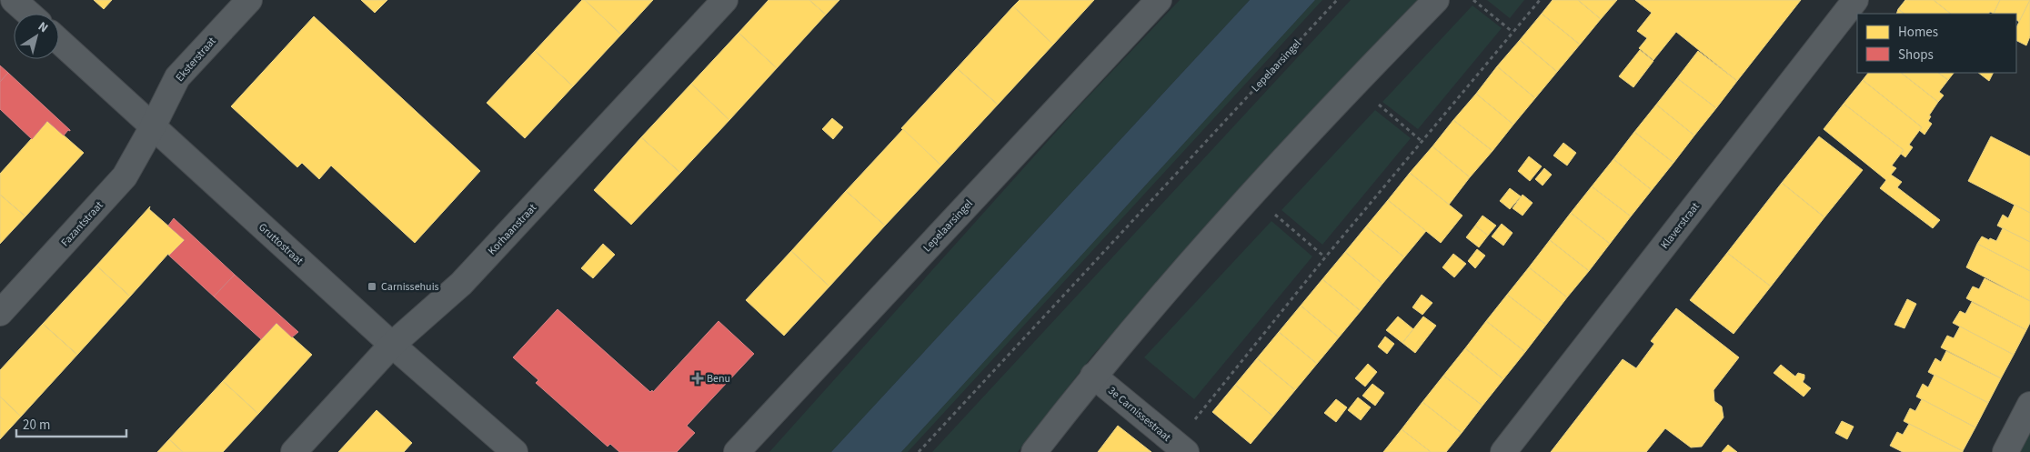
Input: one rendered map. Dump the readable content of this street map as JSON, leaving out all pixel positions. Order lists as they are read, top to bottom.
{
  "streets": {
    "street": [
      "Eksterstraat",
      "Lepelaarsingel",
      "Fazantstraat",
      "Klaverstraat",
      "Korhaanstraat",
      "Gruttostraat",
      "3e Carnissestraat"
    ]
  },
  "crossings": [
    ["Eksterstraat", "Fazantstraat"],
    ["Eksterstraat", "Gruttostraat"],
    ["Fazantstraat", "Gruttostraat"],
    ["Korhaanstraat", "Gruttostraat"]
  ],
  "places": {
    "transit": ["Carnissehuis"],
    "health": ["Benu"]
  },
  "legend": ["Homes", "Shops"],
  "scale_bar": "20 m",
  "north": "top right"
}
